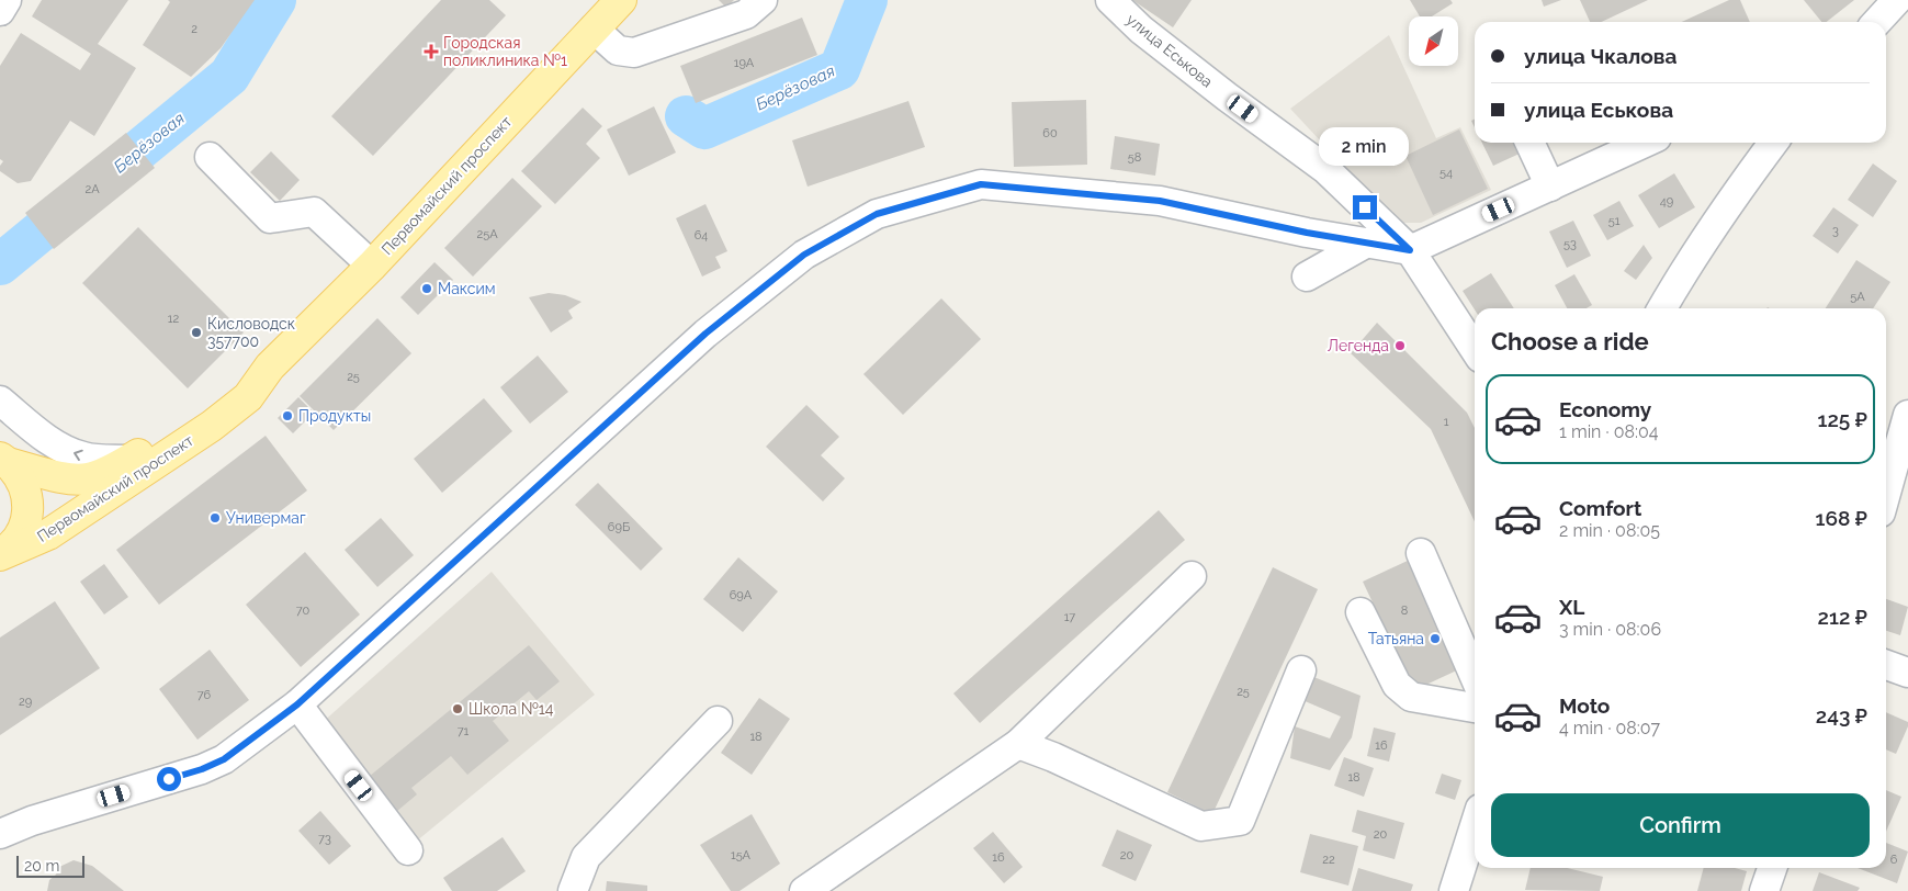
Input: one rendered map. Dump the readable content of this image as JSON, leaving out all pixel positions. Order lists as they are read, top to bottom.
{
  "streets": {
    "main road": ["Первомайский проспект"],
    "street": ["улица Еськова"]
  },
  "water": ["Берёзовая"],
  "places": {
    "health": ["Городская поликлиника №1"],
    "other": [
      "Максим",
      "Кисловодск 357700",
      "Легенда",
      "Продукты",
      "Универмаг",
      "Татьяна",
      "Школа №14"
    ]
  },
  "house_numbers": [
    "2",
    "19А",
    "60",
    "58",
    "54",
    "2А",
    "49",
    "51",
    "3",
    "25А",
    "64",
    "53",
    "5А",
    "12",
    "25",
    "1",
    "69Б",
    "69А",
    "70",
    "8",
    "17",
    "25",
    "76",
    "29",
    "71",
    "18",
    "16",
    "18",
    "20",
    "73",
    "15А",
    "20",
    "16",
    "22",
    "6"
  ],
  "scale_bar": "20 m",
  "north": "bottom left",
  "page": {
    "banner": ["улица Чкалова", "улица Еськова"],
    "bubble": "2 min",
    "heading": "Choose a ride",
    "list": [
      {
        "name": "Economy",
        "note": "1 min · 08:04",
        "value": "125 ₽"
      },
      {
        "name": "Comfort",
        "note": "2 min · 08:05",
        "value": "168 ₽"
      },
      {
        "name": "XL",
        "note": "3 min · 08:06",
        "value": "212 ₽"
      },
      {
        "name": "Moto",
        "note": "4 min · 08:07",
        "value": "243 ₽"
      }
    ],
    "buttons": "Confirm",
    "scale": "20 m"
  }
}
